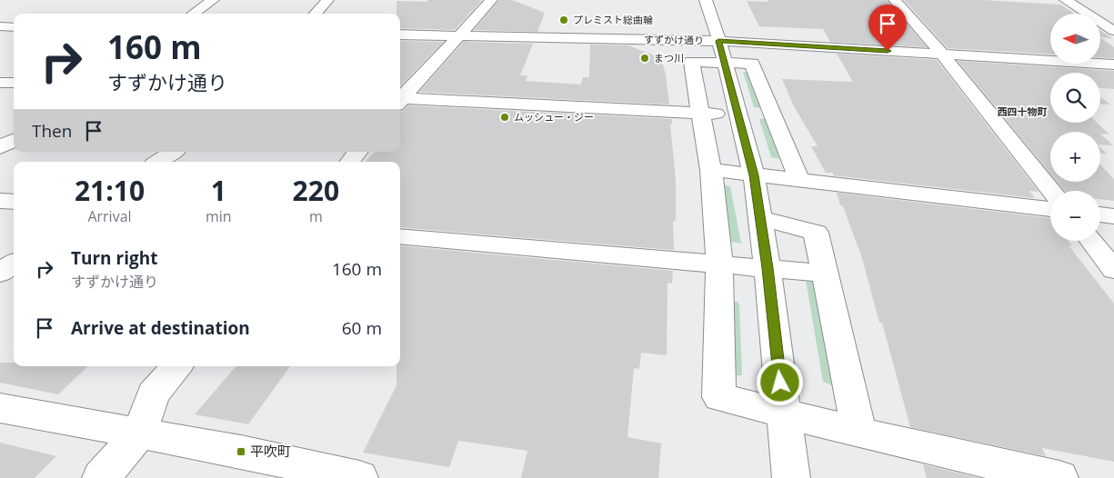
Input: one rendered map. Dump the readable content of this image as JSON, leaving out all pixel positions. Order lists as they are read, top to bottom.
{
  "streets": {
    "street": ["すずかけ通り"]
  },
  "districts": ["西四十物町"],
  "places": {
    "other": ["プレミスト総曲輪", "まつ川", "ムッシュー・ジー"],
    "transit": ["平吹町"]
  },
  "north": "left",
  "page": {
    "map_buttons": ["+", "−"],
    "turn": ["160 m", "すずかけ通り"],
    "then": "Then",
    "eta": [
      "21:10",
      "Arrival",
      "1",
      "min",
      "220",
      "m"
    ],
    "list": [
      {
        "name": "Turn right",
        "note": "すずかけ通り",
        "value": "160 m"
      },
      {
        "name": "Arrive at destination",
        "value": "60 m"
      }
    ]
  }
}
